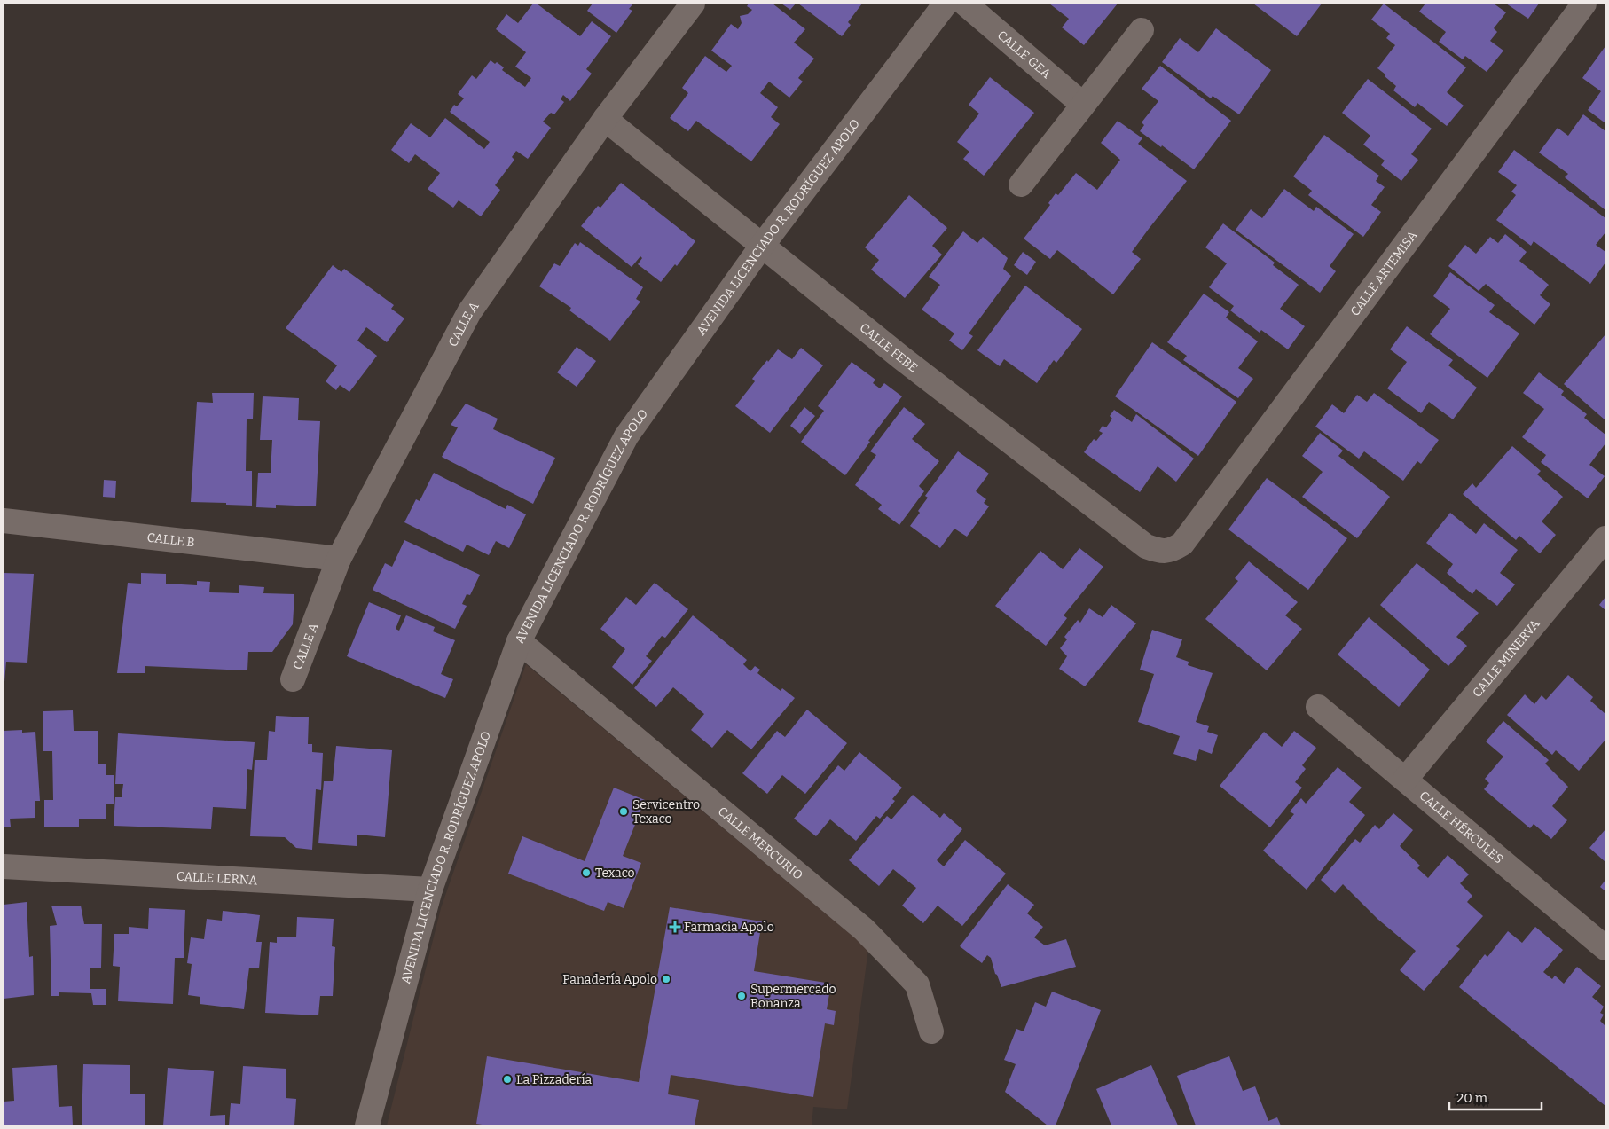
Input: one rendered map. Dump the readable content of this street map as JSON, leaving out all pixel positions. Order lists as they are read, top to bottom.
{
  "streets": {
    "street": [
      "CALLE GEA",
      "AVENIDA LICENCIADO R. RODRÍGUEZ APOLO",
      "CALLE ARTEMISA",
      "CALLE A",
      "CALLE FEBE",
      "CALLE B",
      "CALLE MINERVA",
      "CALLE HÉRCULES",
      "CALLE MERCURIO",
      "CALLE LERNA"
    ]
  },
  "crossings": [
    ["AVENIDA LICENCIADO R. RODRÍGUEZ APOLO", "CALLE FEBE"],
    ["AVENIDA LICENCIADO R. RODRÍGUEZ APOLO", "CALLE MERCURIO"],
    ["AVENIDA LICENCIADO R. RODRÍGUEZ APOLO", "CALLE LERNA"],
    ["CALLE ARTEMISA", "CALLE FEBE"],
    ["CALLE A", "CALLE FEBE"],
    ["CALLE A", "CALLE B"],
    ["CALLE MINERVA", "CALLE HÉRCULES"]
  ],
  "places": {
    "other": [
      "Servicentro Texaco",
      "Texaco",
      "Panadería Apolo",
      "Supermercado Bonanza",
      "La Pizzadería"
    ],
    "health": ["Farmacia Apolo"]
  },
  "scale_bar": "20 m"
}
